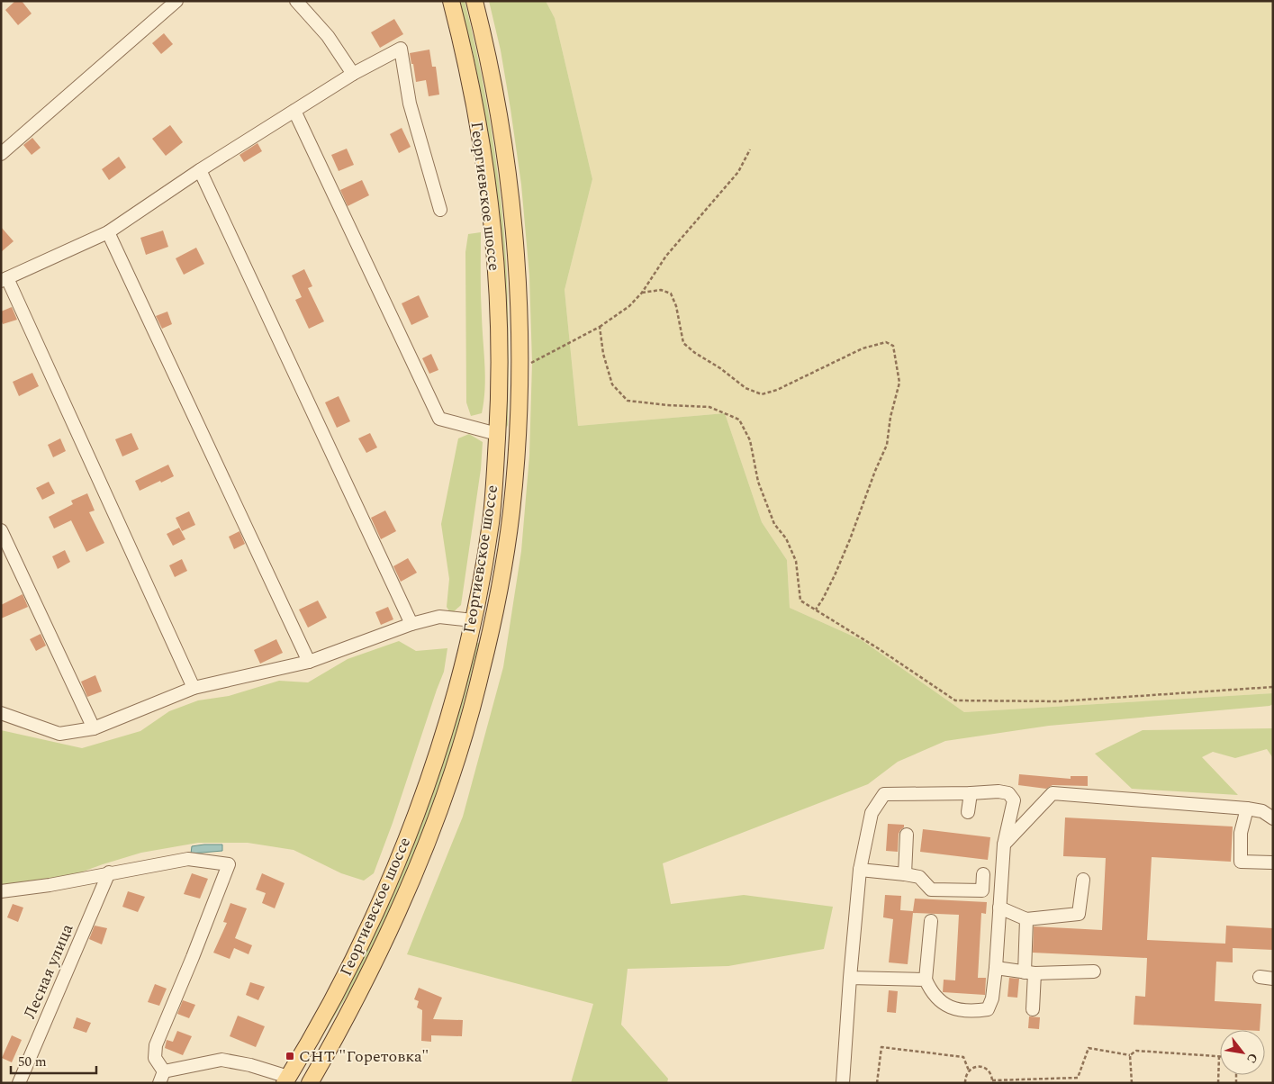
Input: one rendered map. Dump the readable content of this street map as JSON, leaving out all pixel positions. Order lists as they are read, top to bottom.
{
  "streets": {
    "main road": ["Георгиевское шоссе"],
    "street": ["Лесная улица"]
  },
  "places": {
    "transit": ["СНТ \"Горетовка\""]
  },
  "scale_bar": "50 m",
  "north": "bottom right"
}
